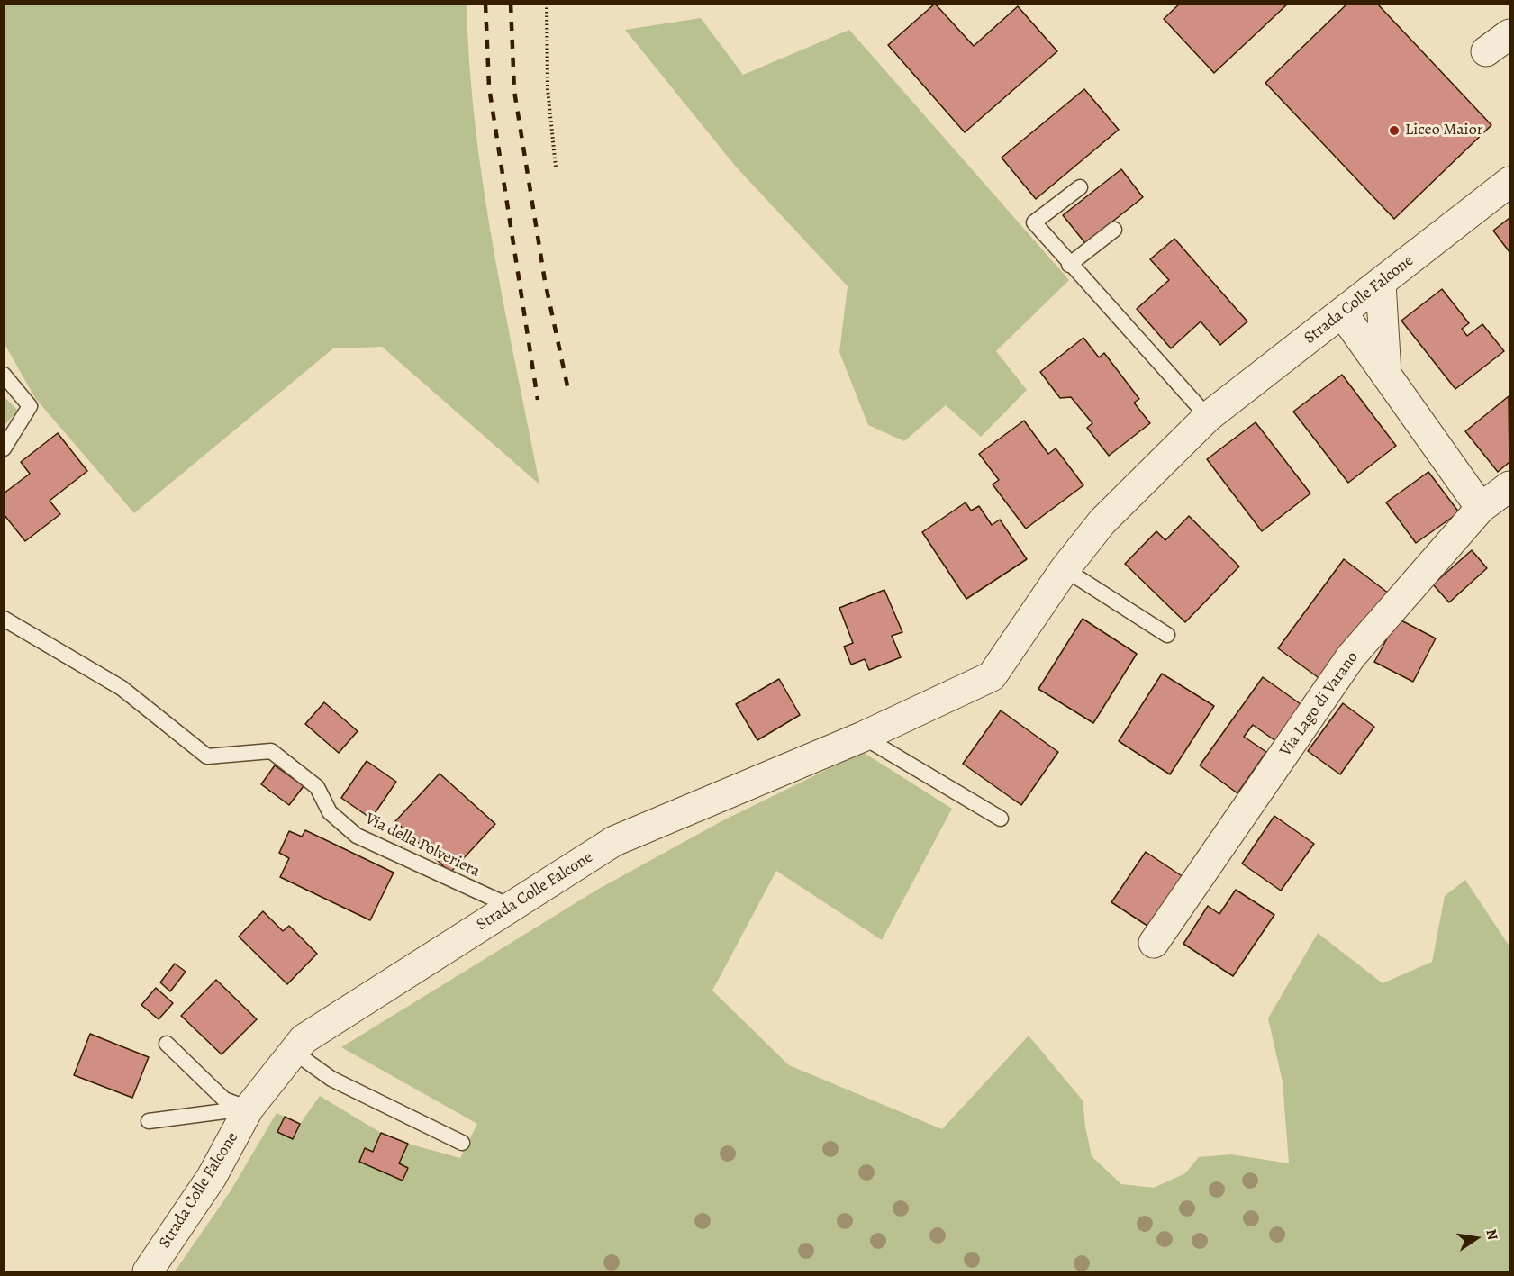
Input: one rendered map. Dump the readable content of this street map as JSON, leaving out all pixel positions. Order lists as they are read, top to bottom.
{
  "streets": {
    "street": ["Strada Colle Falcone", "Via Lago di Varano"],
    "lane": ["Via della Polveriera"]
  },
  "crossings": [
    ["Strada Colle Falcone", "Via della Polveriera"]
  ],
  "places": ["Liceo Maior"],
  "north": "right"
}
